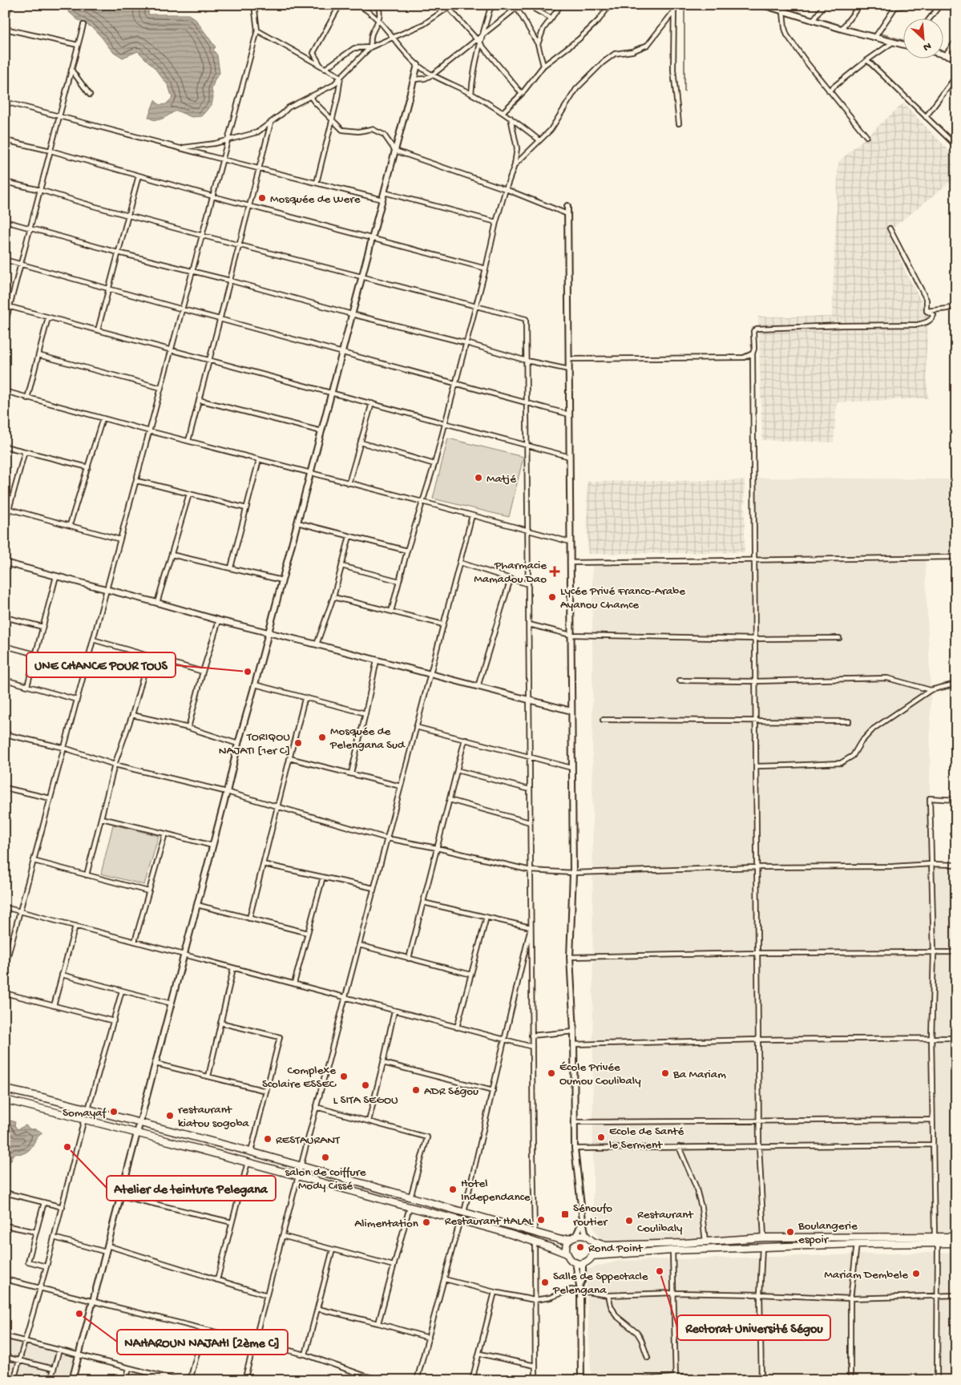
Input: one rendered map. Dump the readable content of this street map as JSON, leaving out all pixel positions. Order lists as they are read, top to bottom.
{
  "places": {
    "other": [
      "Mosquée de Were",
      "Matjé",
      "Lycée Privé Franco-Arabe Ayanou Chamce",
      "UNE CHANCE POUR TOUS",
      "Mosquée de Pelengana Sud",
      "TORIQOU NAJATI [1er C]",
      "École Privée Oumou Coulibaly",
      "Ba Mariam",
      "Complexe Scolaire ESSEC",
      "L SITA SEGOU",
      "ADR Ségou",
      "Somayaf",
      "restaurant kiatou sogoba",
      "Ecole de Santé le Serment",
      "RESTAURANT",
      "Atelier de teinture Pelegana",
      "salon de coiffure Mody Cissé",
      "Hotel Independance",
      "Restaurant HALAL",
      "Restaurant Coulibaly",
      "Alimentation",
      "Boulangerie espoir",
      "Rond Point",
      "Rectorat Université Ségou",
      "Mariam Dembele",
      "Salle de Sppectacle Pelengana",
      "NAHAROUN NAJAHI [2ème C]"
    ],
    "health": ["Pharmacie Mamadou Dao"],
    "transit": ["Sénoufo routier"]
  },
  "north": "bottom right"
}
